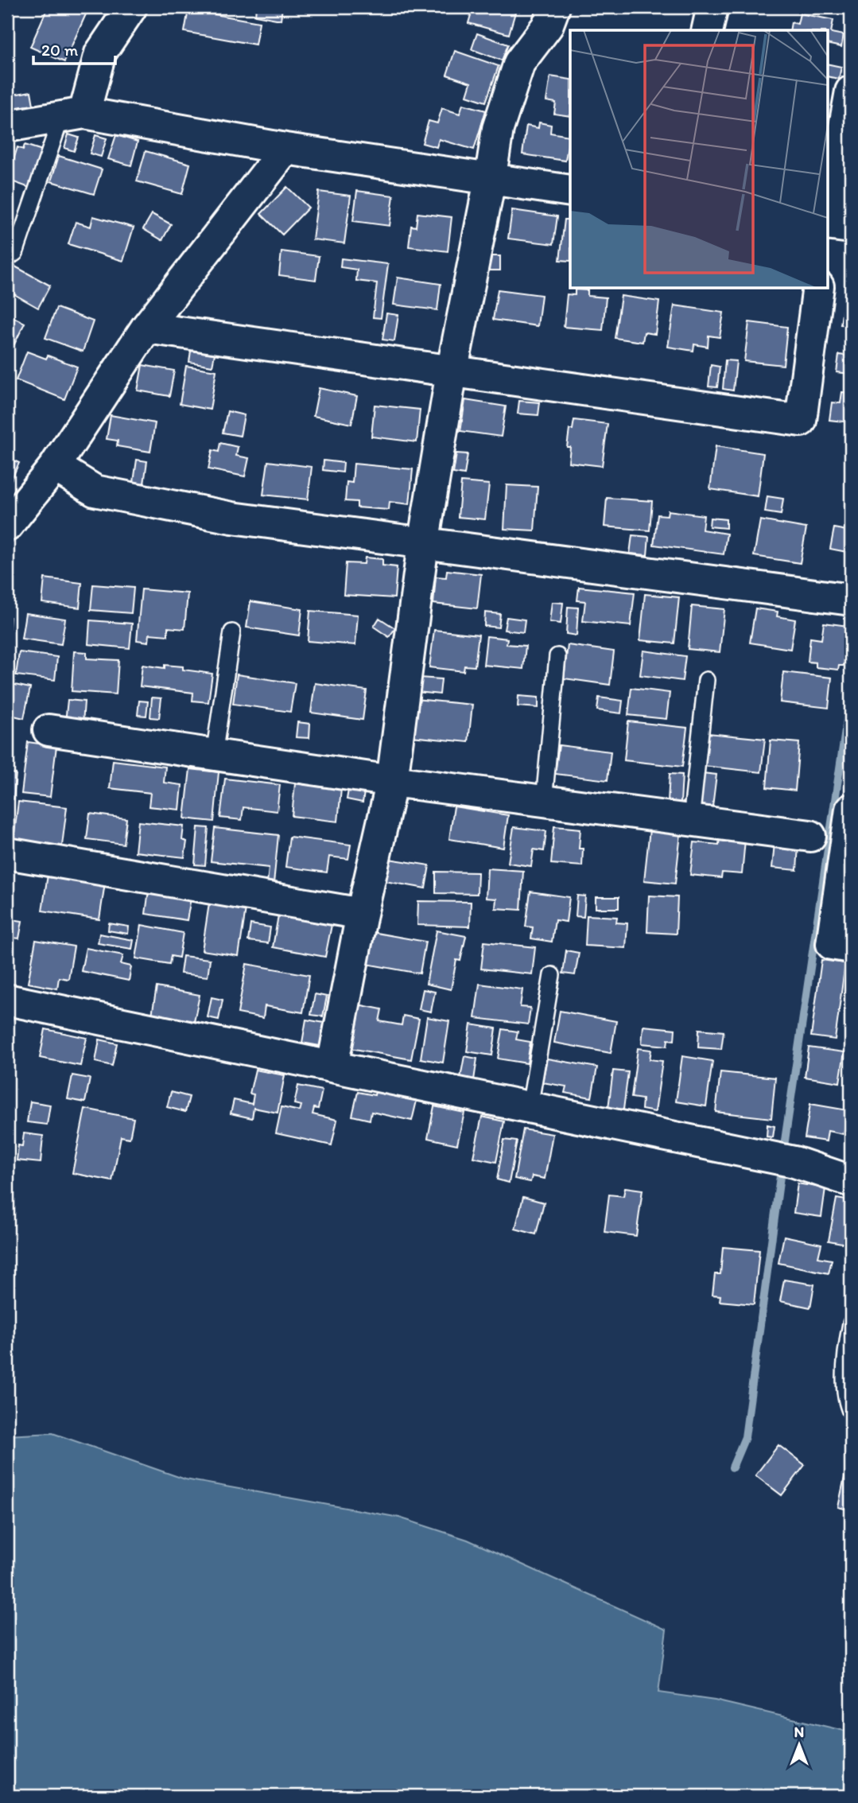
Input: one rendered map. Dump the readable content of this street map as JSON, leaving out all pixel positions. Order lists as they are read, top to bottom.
{
  "scale_bar": "20 m",
  "north": "top"
}
